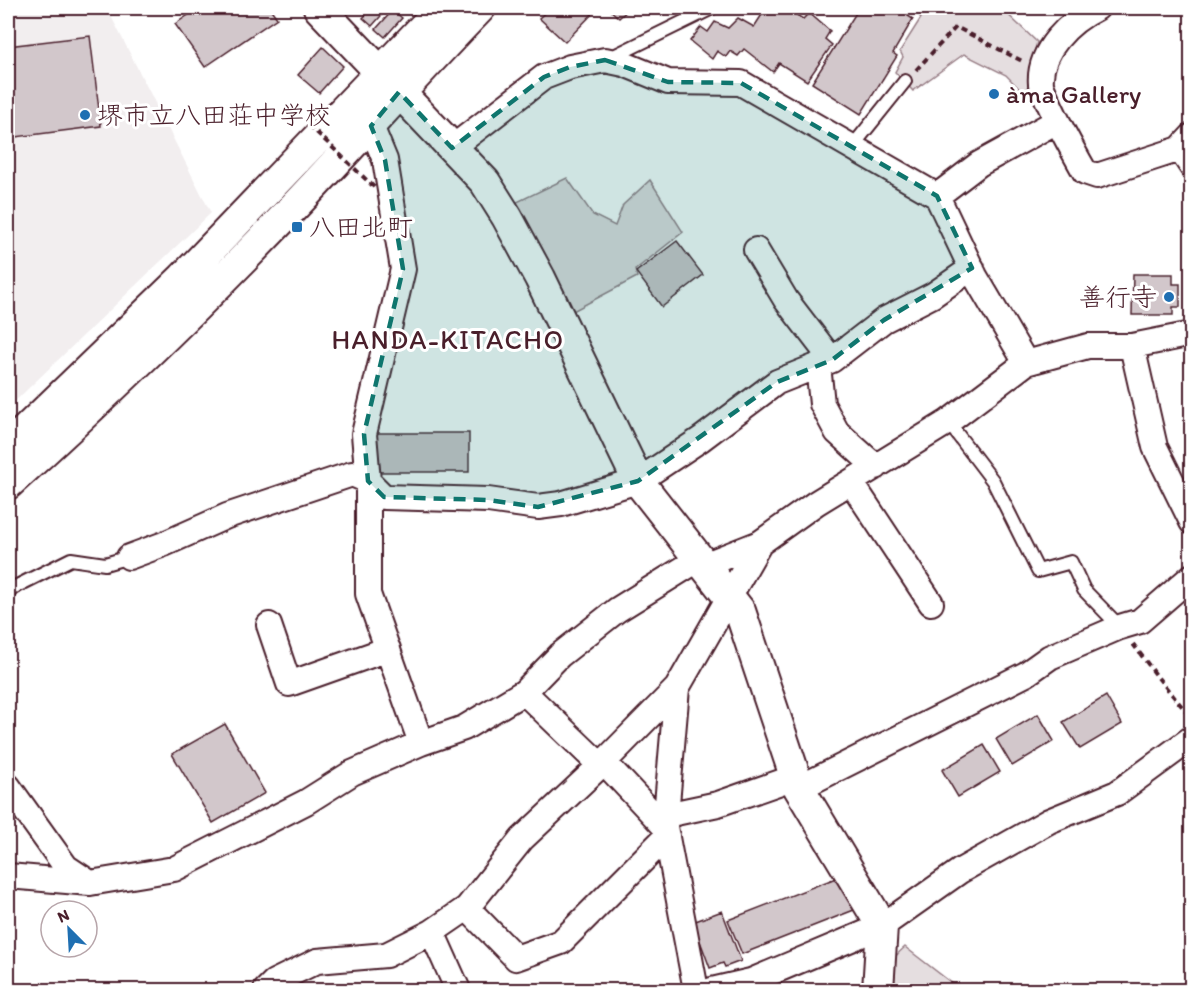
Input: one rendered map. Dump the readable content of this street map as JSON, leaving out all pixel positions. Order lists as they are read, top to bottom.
{
  "districts": ["HANDA-KITACHO"],
  "places": {
    "other": ["àma Gallery", "堺市立八田荘中学校", "善行寺"],
    "transit": ["八田北町"]
  },
  "north": "top left"
}
